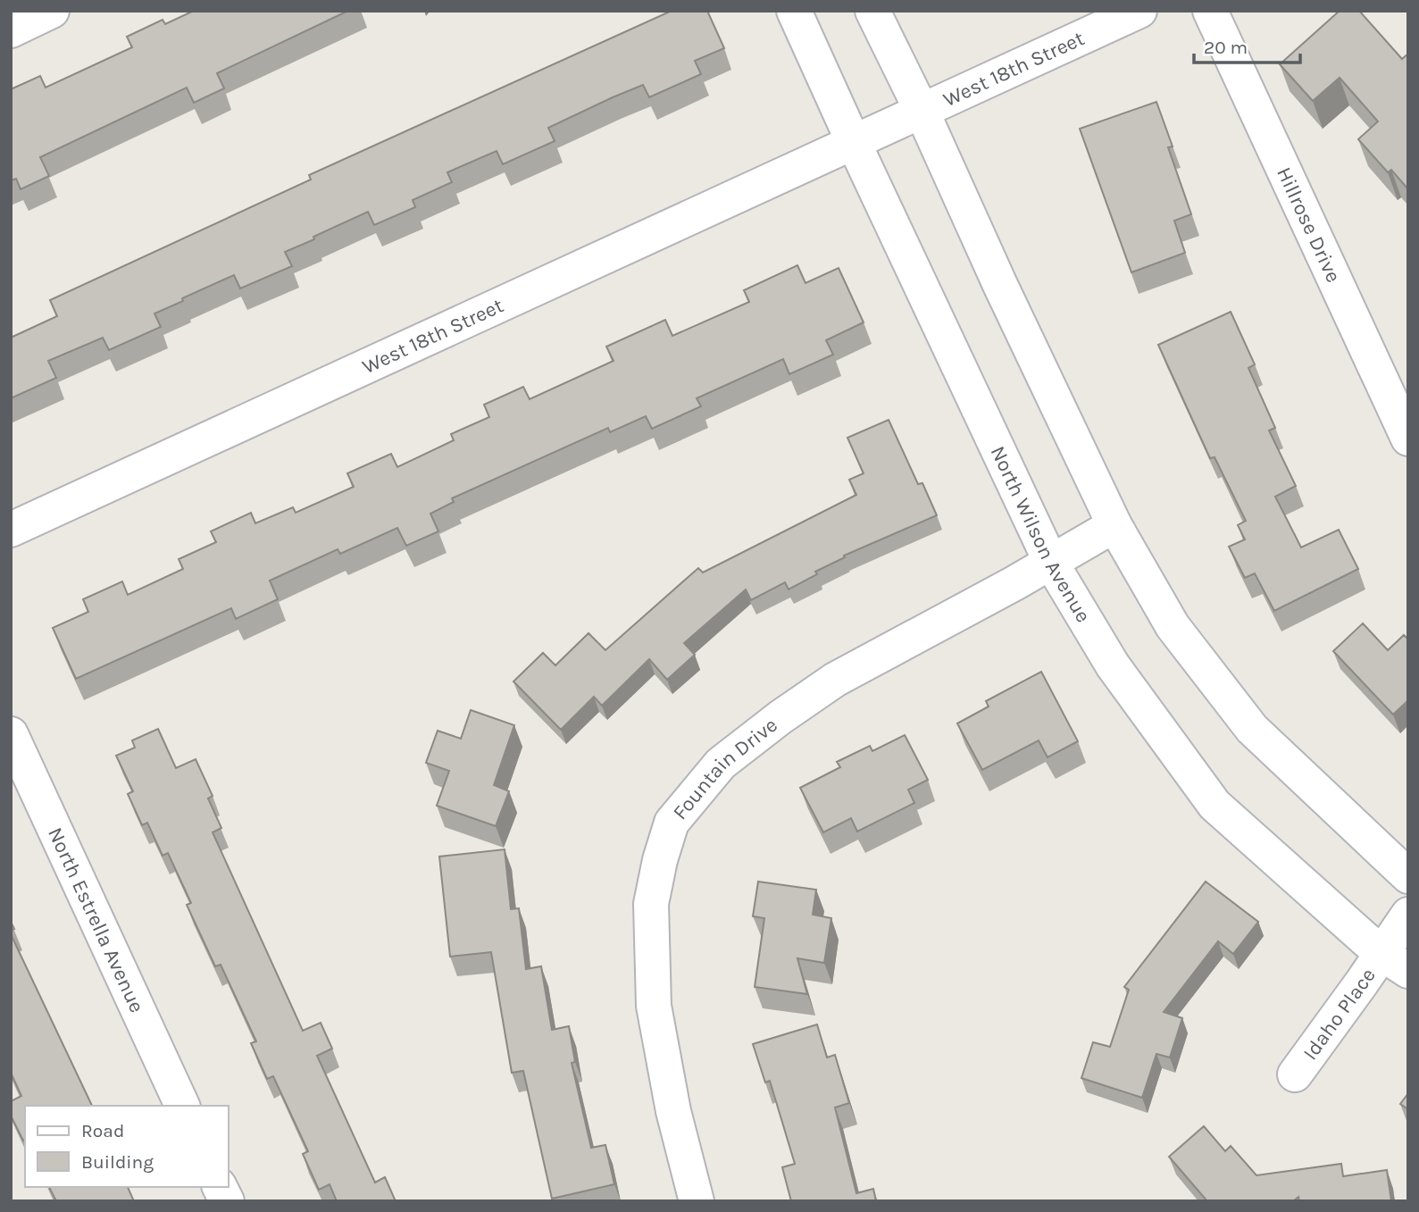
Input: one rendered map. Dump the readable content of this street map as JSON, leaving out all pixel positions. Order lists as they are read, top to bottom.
{
  "streets": {
    "street": [
      "West 18th Street",
      "Hillrose Drive",
      "North Wilson Avenue",
      "Fountain Drive",
      "North Estrella Avenue",
      "Idaho Place"
    ]
  },
  "crossings": [
    ["West 18th Street", "North Wilson Avenue"],
    ["North Wilson Avenue", "Fountain Drive"],
    ["North Wilson Avenue", "Idaho Place"]
  ],
  "legend": ["Road", "Building"],
  "scale_bar": "20 m"
}
